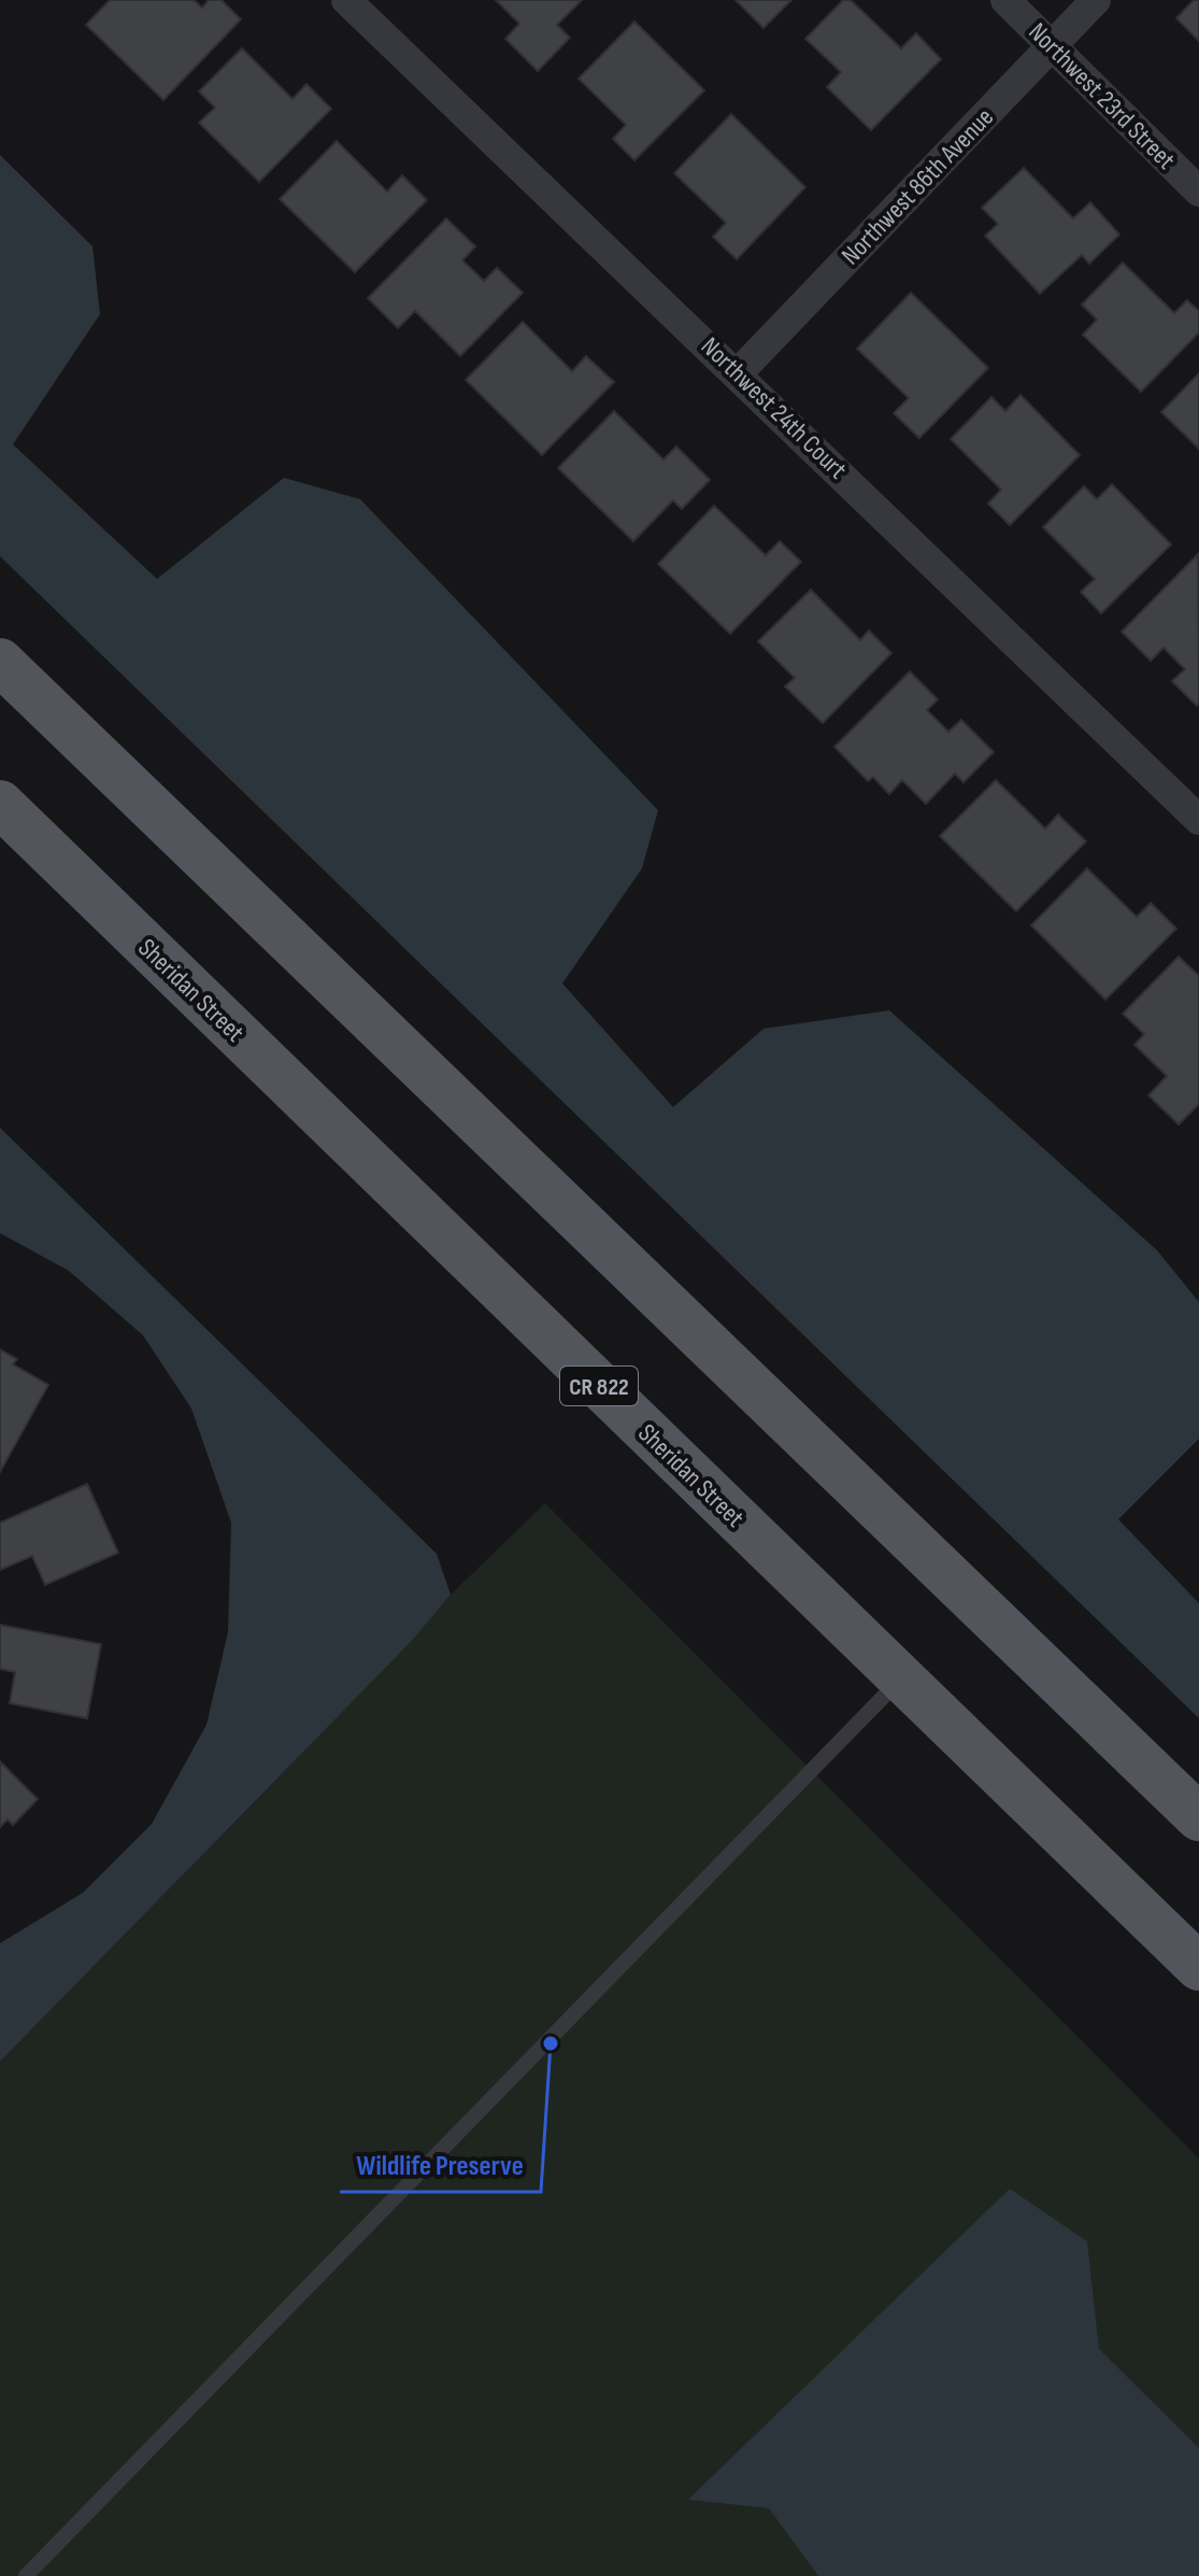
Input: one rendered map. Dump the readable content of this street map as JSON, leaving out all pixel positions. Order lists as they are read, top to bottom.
{
  "streets": {
    "main road": ["Sheridan Street", "CR 822"],
    "street": ["Northwest 23rd Street", "Northwest 86th Avenue", "Northwest 24th Court"]
  },
  "crossings": [
    ["Northwest 23rd Street", "Northwest 86th Avenue"],
    ["Northwest 86th Avenue", "Northwest 24th Court"]
  ],
  "places": ["Wildlife Preserve"]
}
